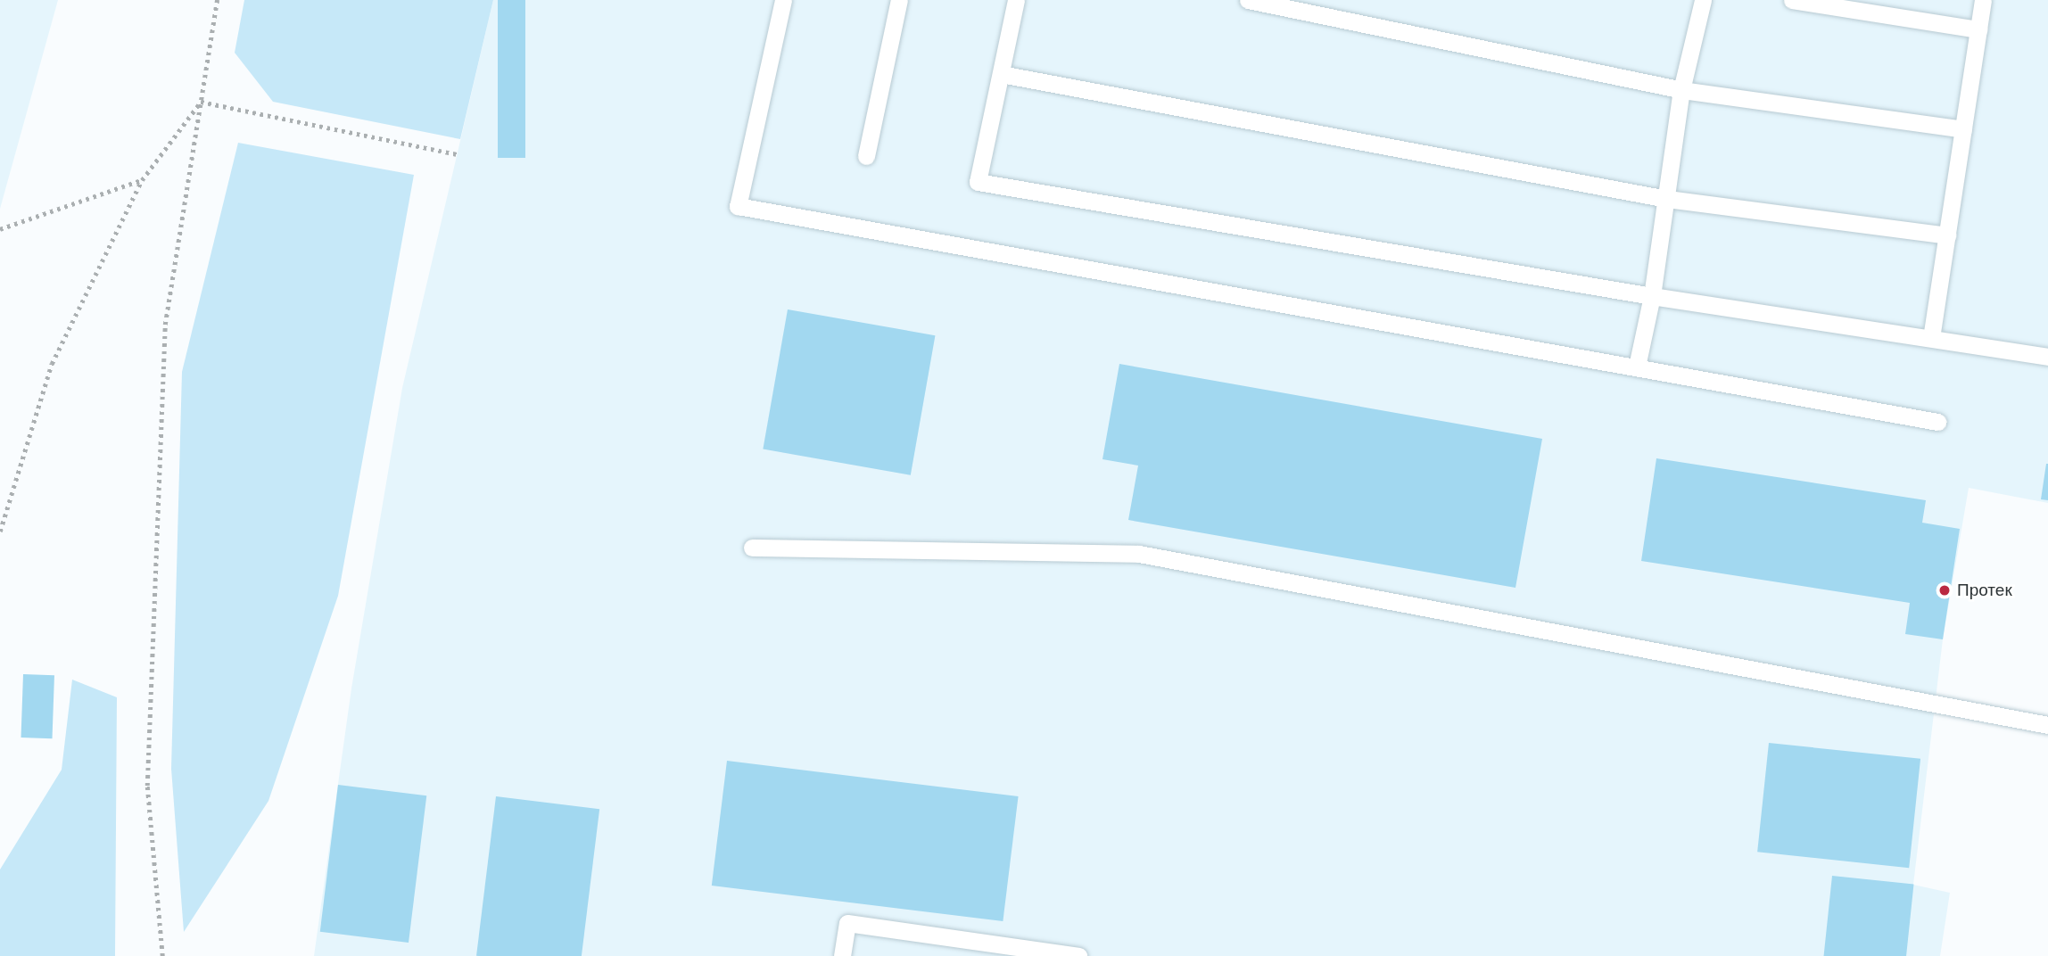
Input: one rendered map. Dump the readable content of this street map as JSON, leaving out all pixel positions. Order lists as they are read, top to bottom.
{
  "places": ["Протек"]
}
